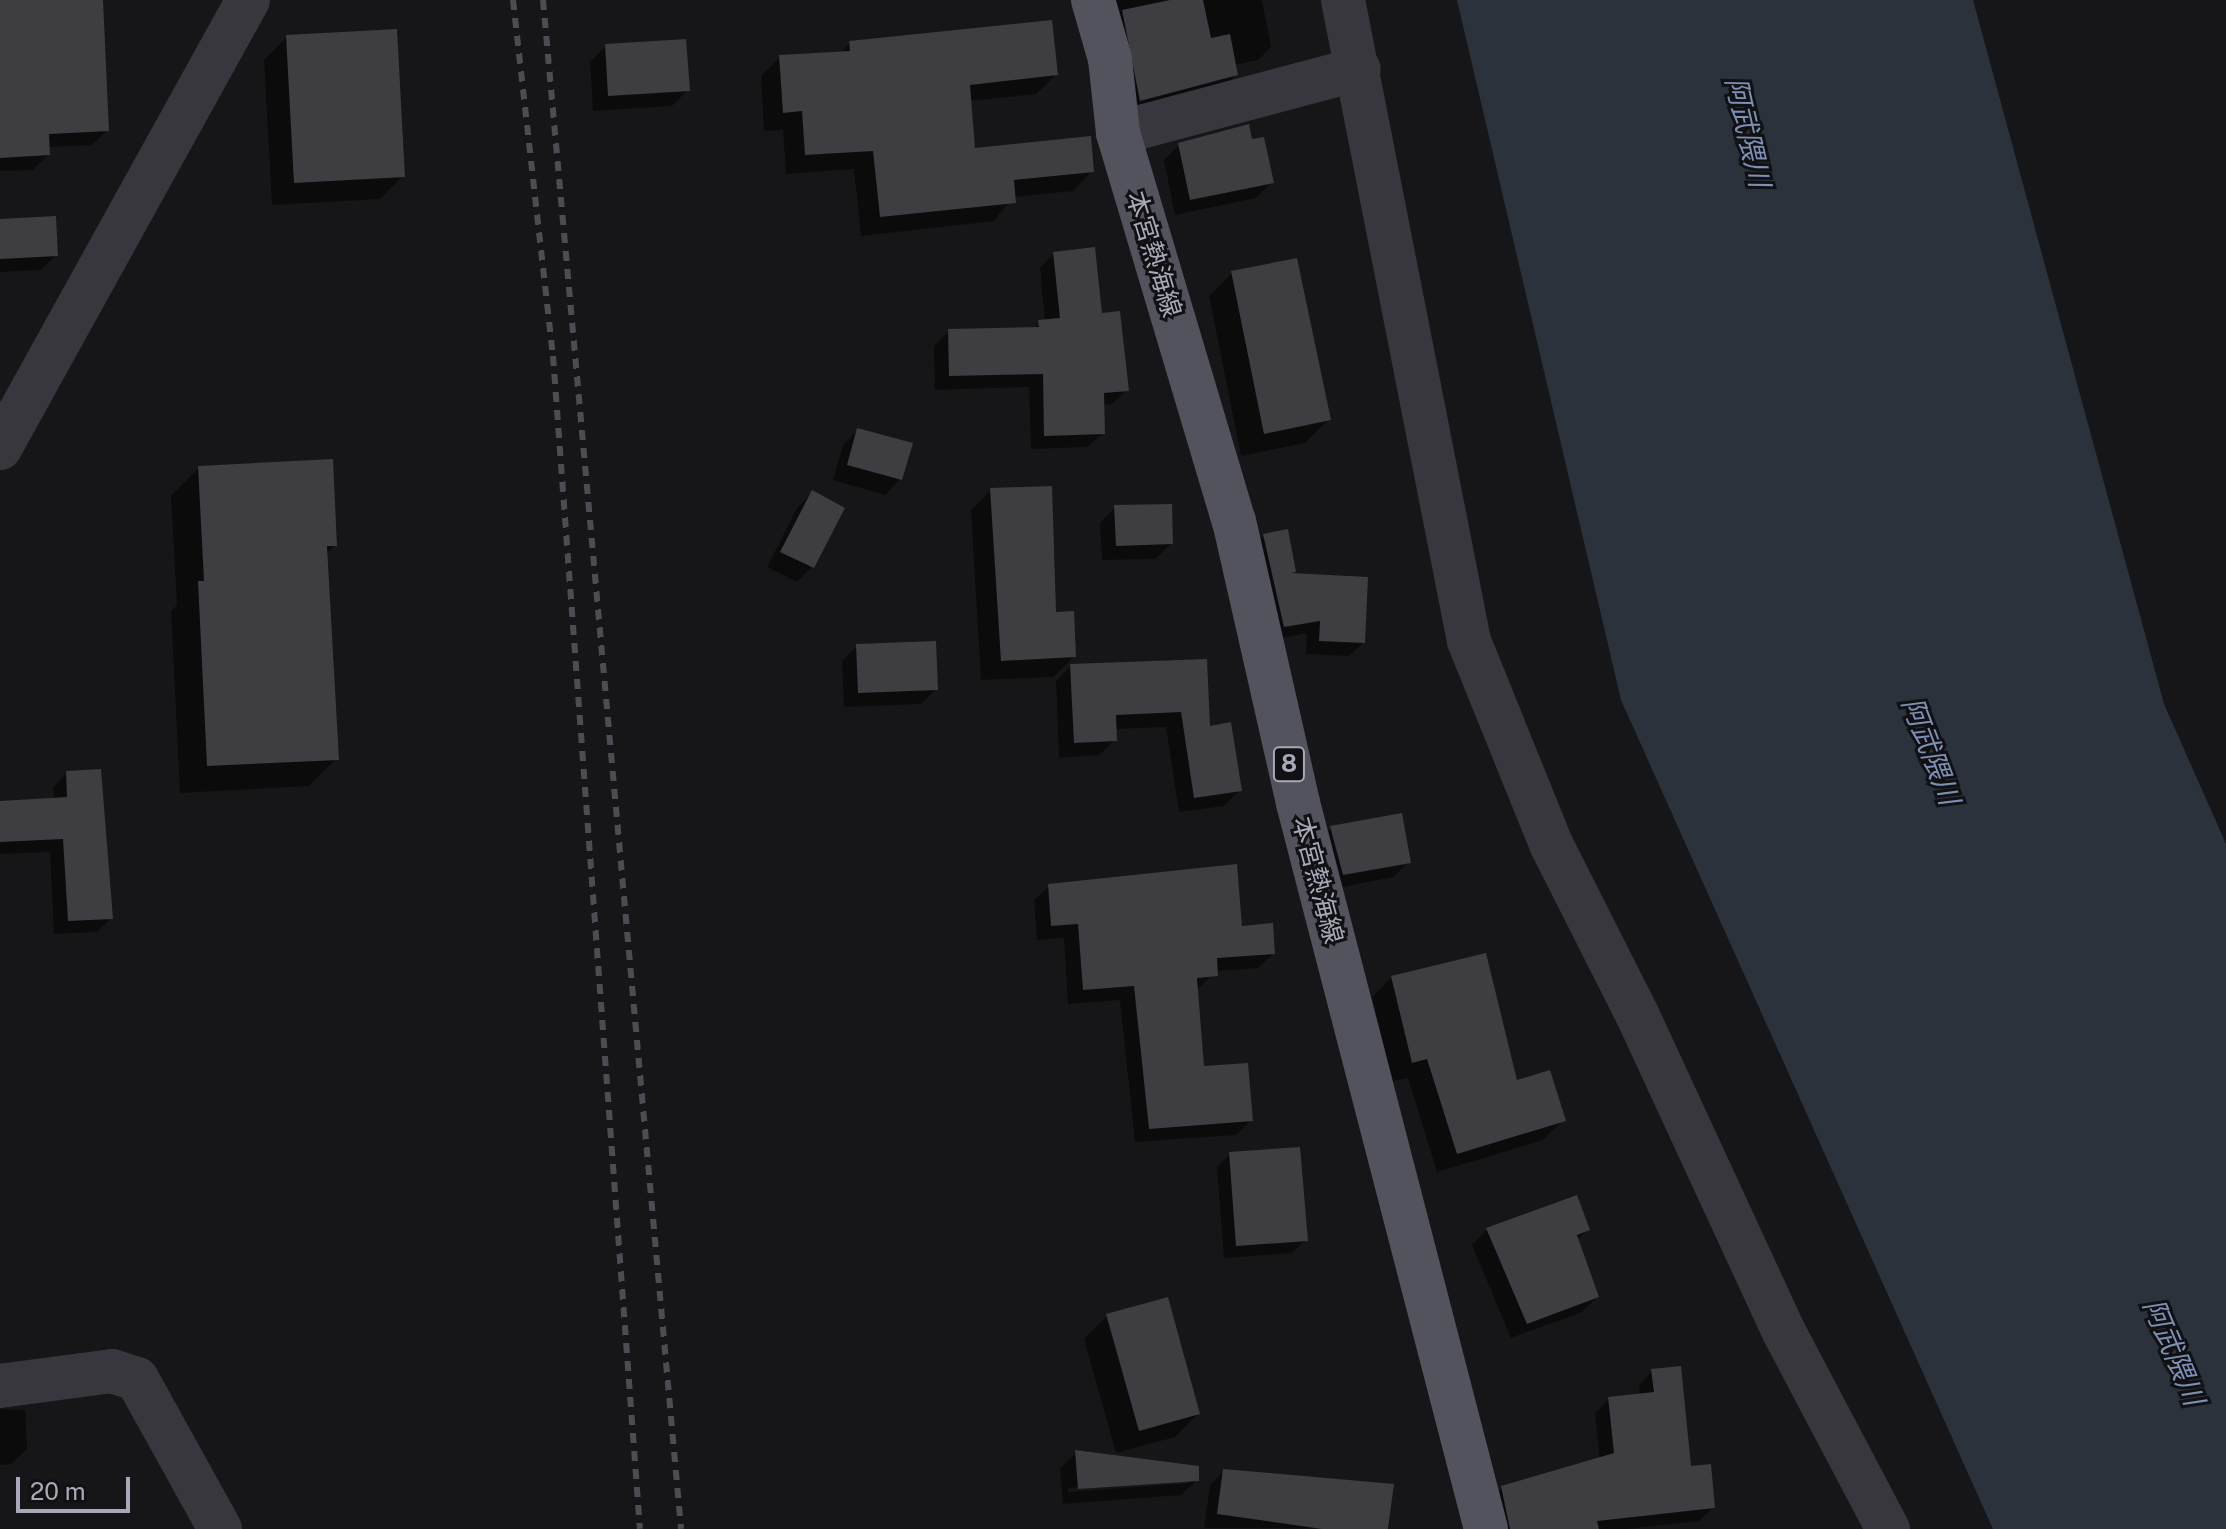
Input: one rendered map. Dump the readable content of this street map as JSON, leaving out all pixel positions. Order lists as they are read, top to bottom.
{
  "streets": {
    "main road": ["本宮熱海線", "8"]
  },
  "water": ["阿武隈川"],
  "scale_bar": "20 m"
}
